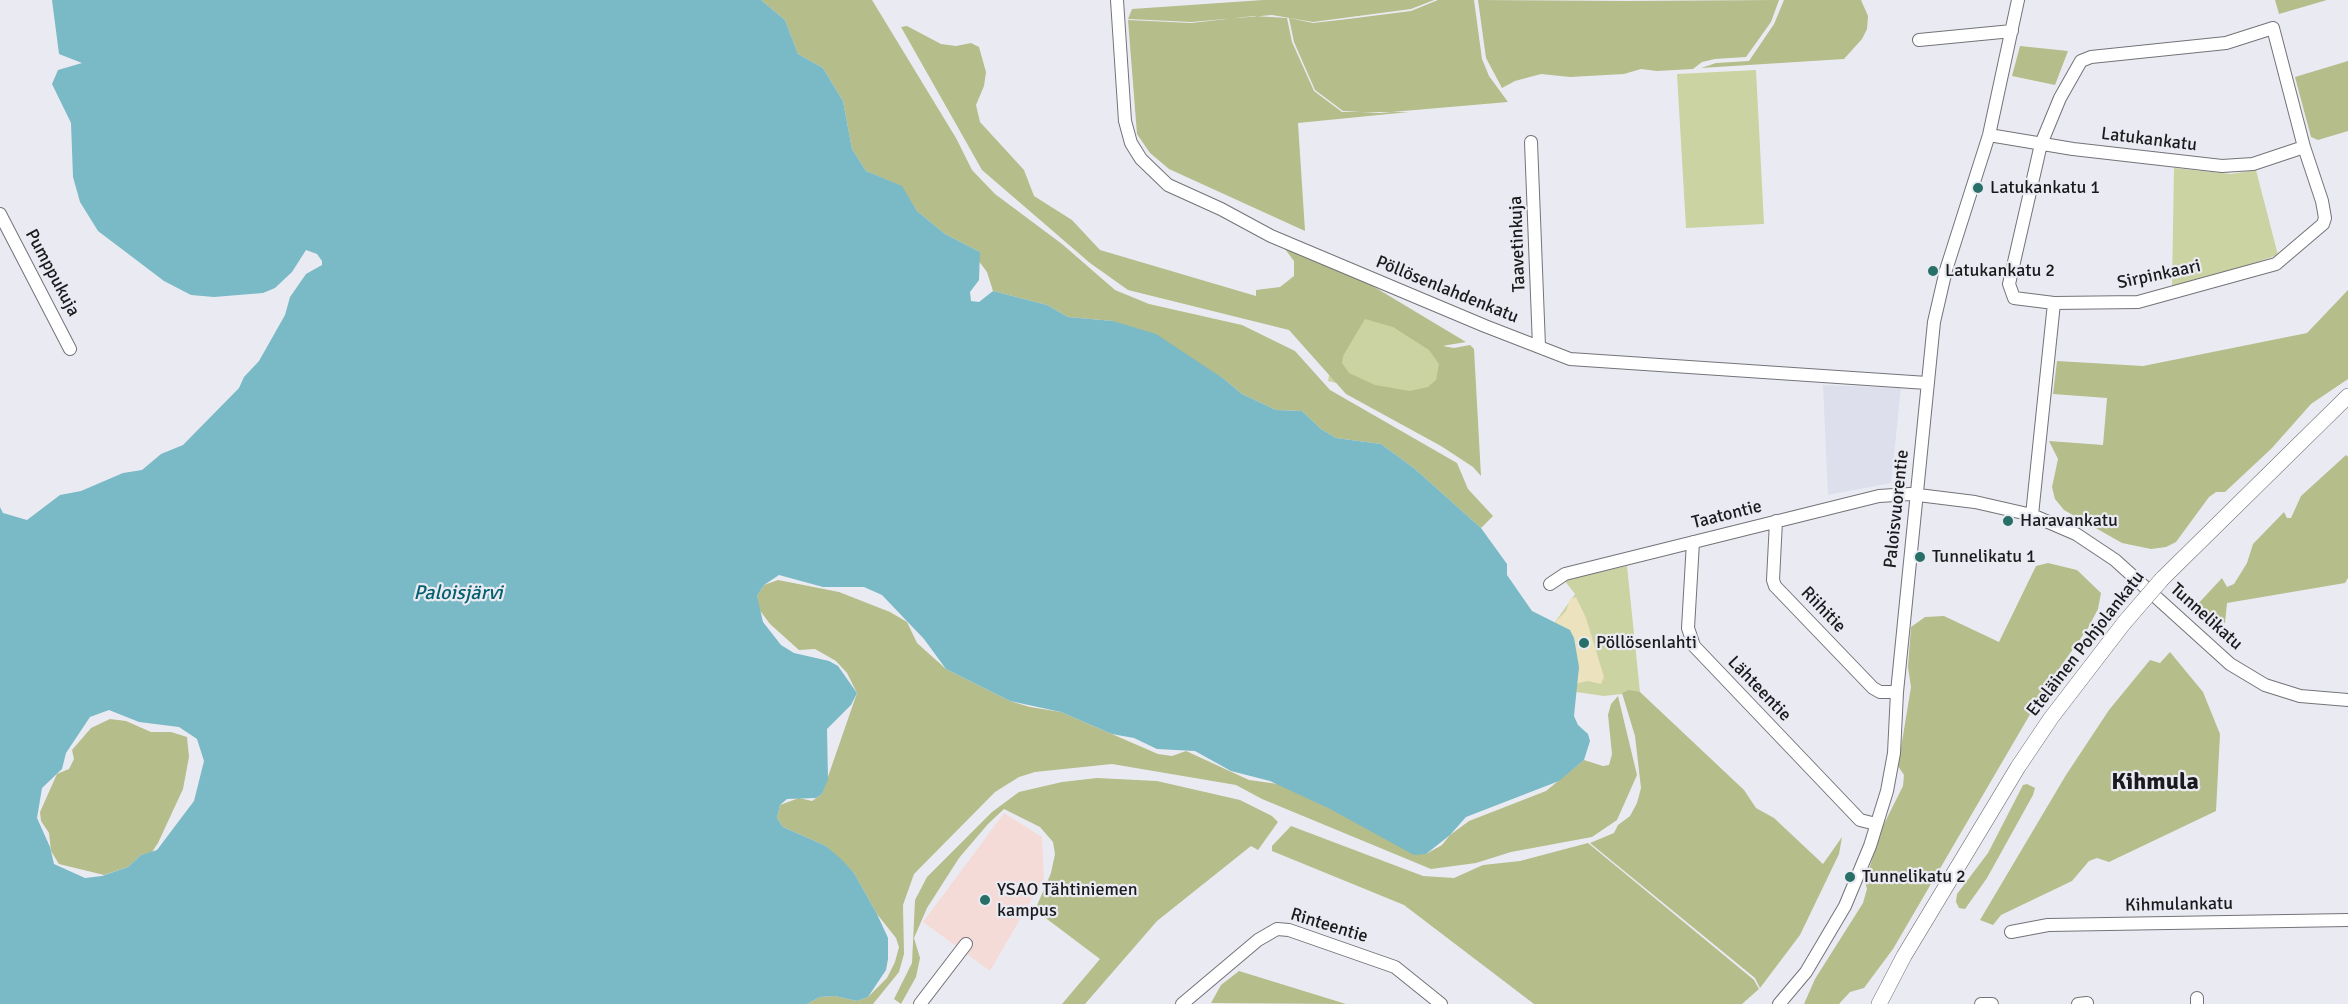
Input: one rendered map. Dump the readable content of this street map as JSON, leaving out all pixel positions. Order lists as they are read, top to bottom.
{
  "streets": {
    "main road": ["Eteläinen Pohjolankatu"],
    "street": [
      "Latukankatu",
      "Taavetinkuja",
      "Pumppukuja",
      "Sirpinkaari",
      "Pöllösenlahdenkatu",
      "Paloisvuorentie",
      "Taatontie",
      "Riihitie",
      "Tunnelikatu",
      "Lähteentie",
      "Kihmulankatu",
      "Rinteentie"
    ]
  },
  "crossings": [
    ["Latukankatu", "Sirpinkaari"],
    ["Latukankatu", "Paloisvuorentie"],
    ["Taavetinkuja", "Pöllösenlahdenkatu"],
    ["Pöllösenlahdenkatu", "Paloisvuorentie"],
    ["Paloisvuorentie", "Taatontie"],
    ["Paloisvuorentie", "Riihitie"],
    ["Paloisvuorentie", "Tunnelikatu"],
    ["Paloisvuorentie", "Lähteentie"],
    ["Taatontie", "Riihitie"],
    ["Taatontie", "Tunnelikatu"],
    ["Taatontie", "Lähteentie"]
  ],
  "districts": ["Kihmula"],
  "water": ["Paloisjärvi"],
  "places": [
    "Latukankatu 1",
    "Latukankatu 2",
    "Haravankatu",
    "Tunnelikatu 1",
    "Pöllösenlahti",
    "Tunnelikatu 2",
    "YSAO Tähtiniemen kampus"
  ]
}
